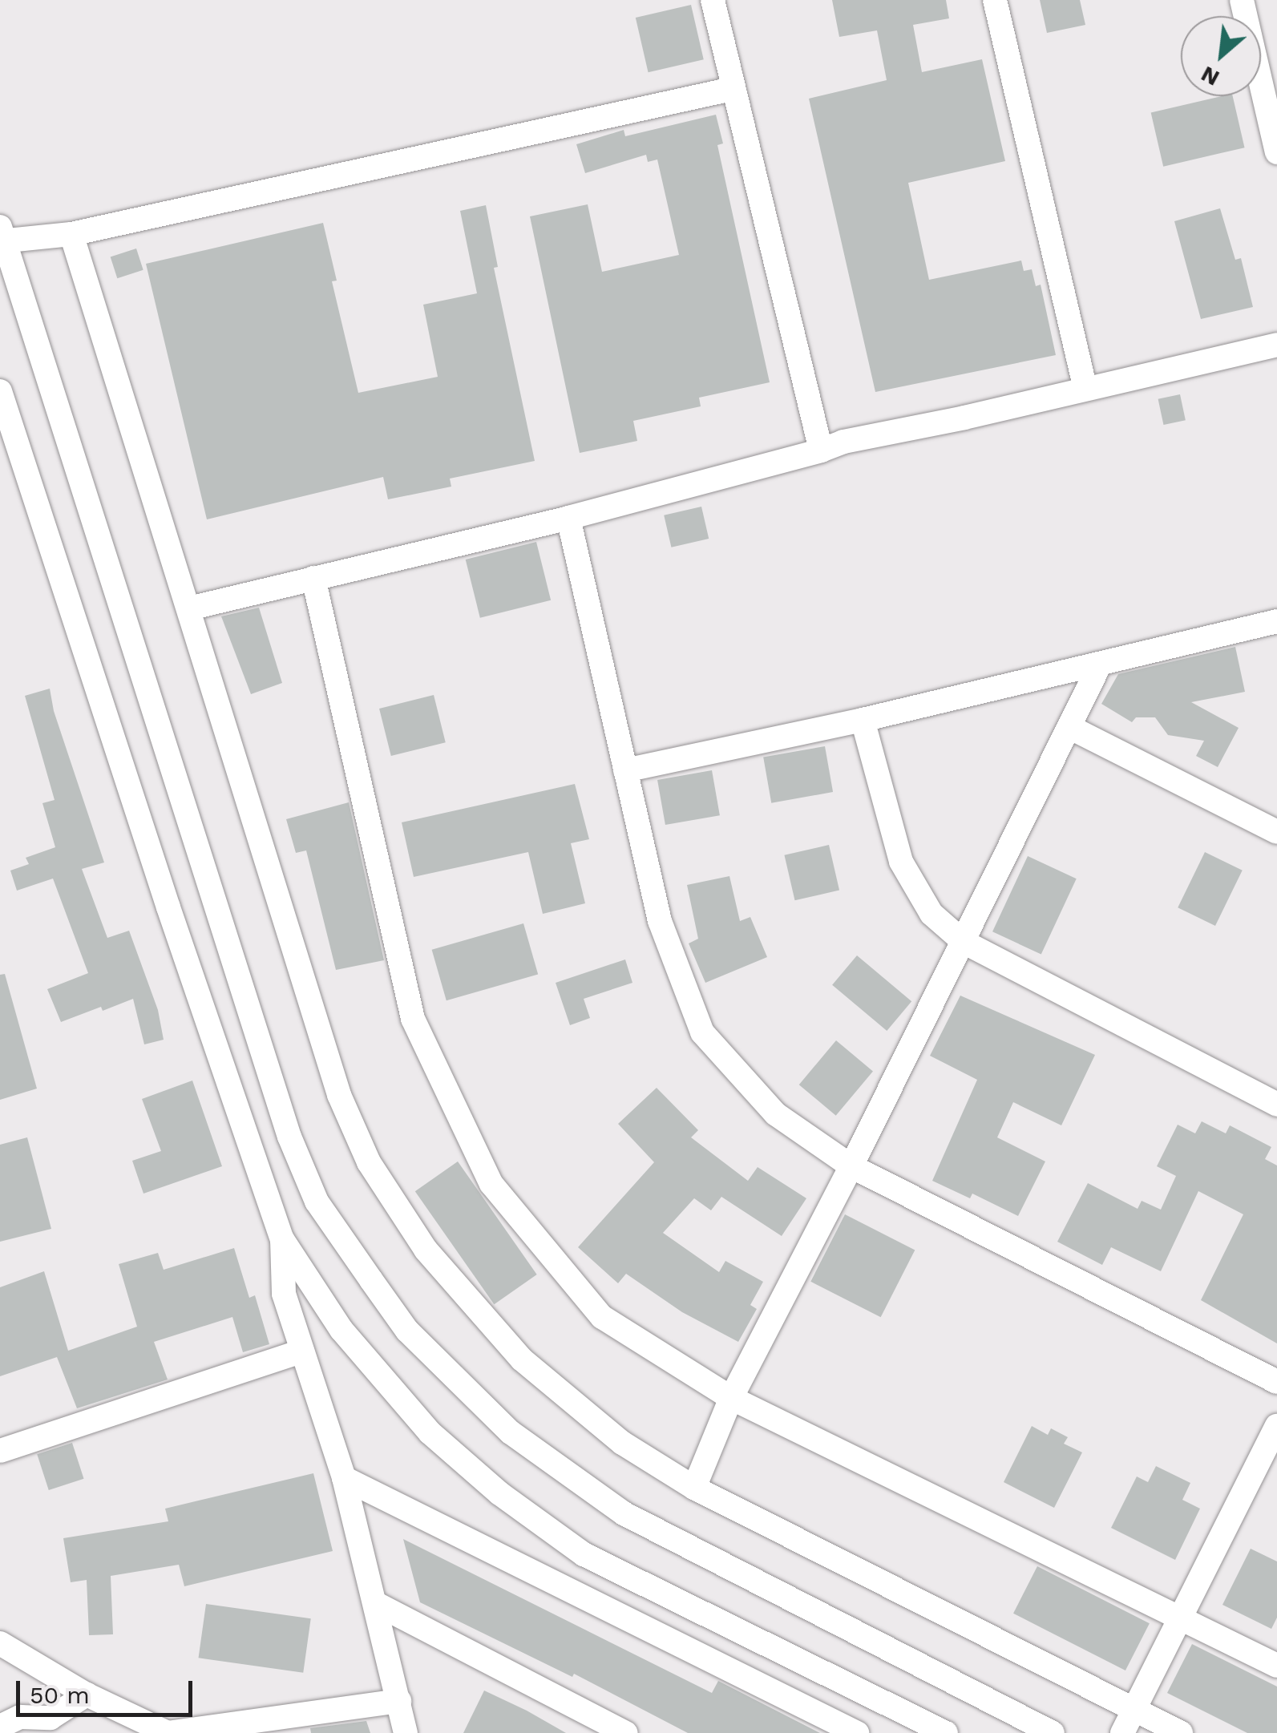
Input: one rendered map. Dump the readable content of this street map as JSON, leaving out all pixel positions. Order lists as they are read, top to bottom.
{
  "scale_bar": "50 m",
  "north": "bottom left"
}
